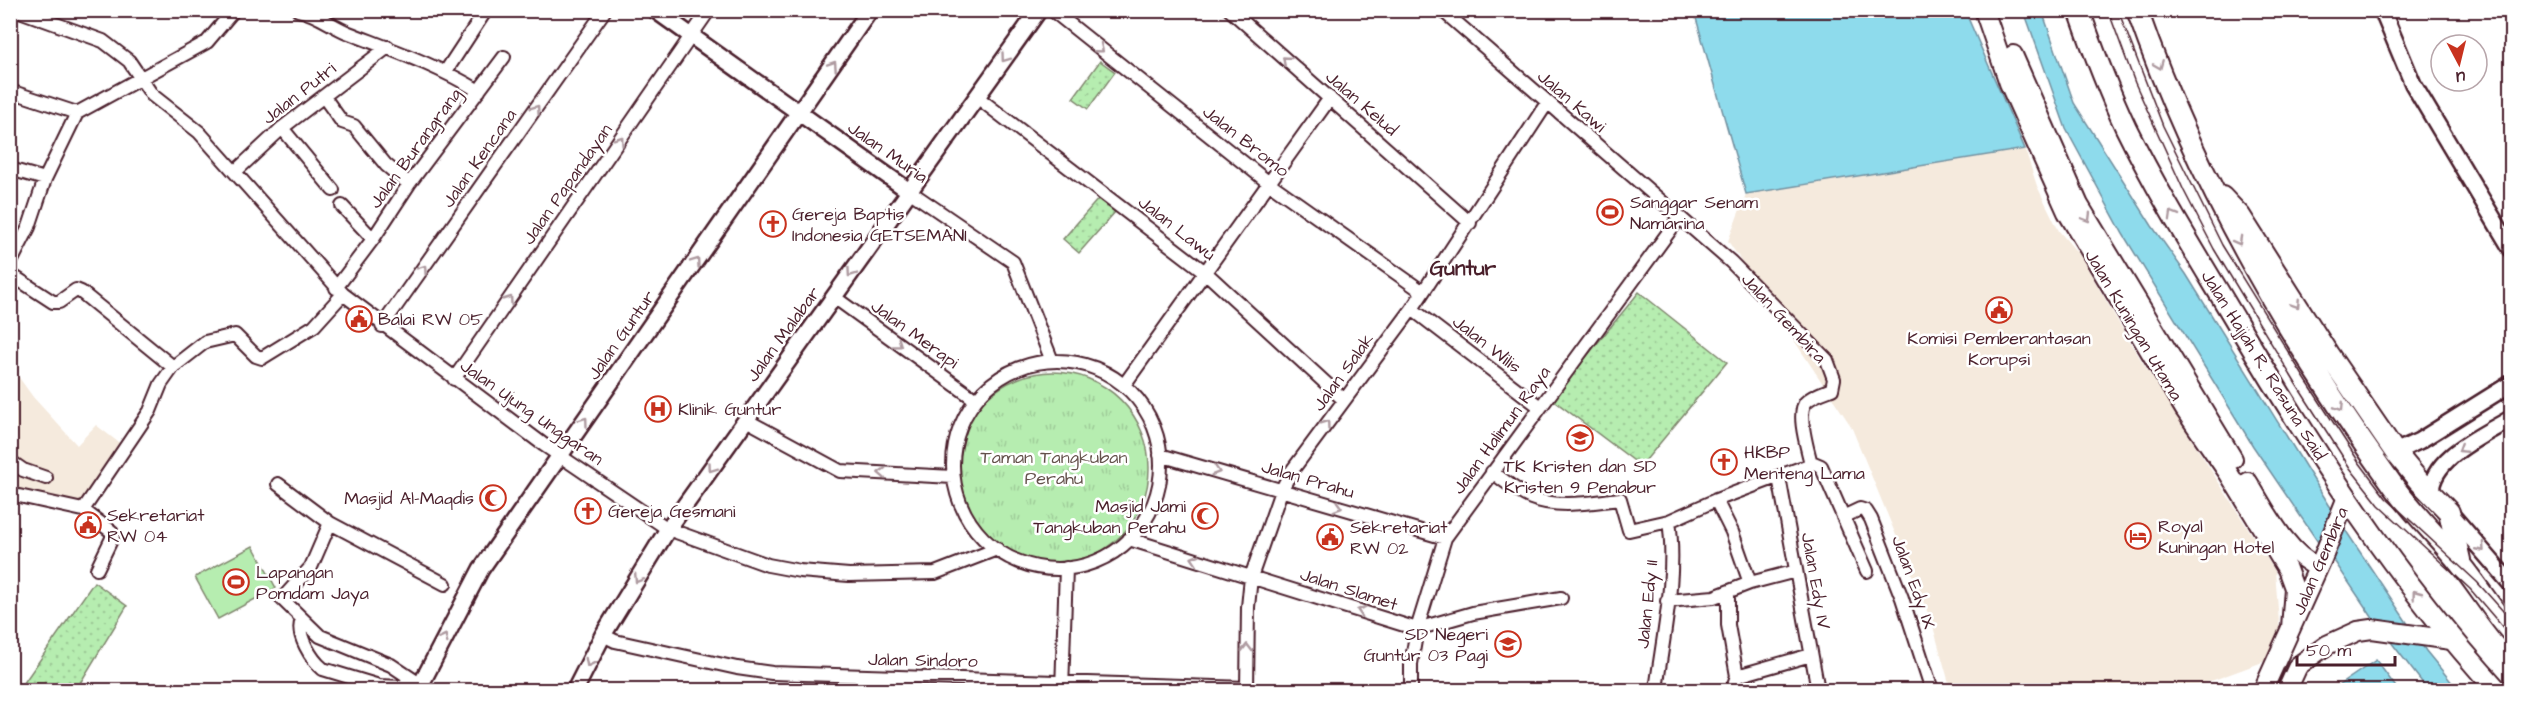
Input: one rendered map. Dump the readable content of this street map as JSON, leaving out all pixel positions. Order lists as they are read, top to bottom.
{
  "streets": {
    "main road": ["Jalan Gembira", "Jalan Kuningan Utama", "Jalan Hajjah R. Rasuna Said"],
    "street": [
      "Jalan Putri",
      "Jalan Kawi",
      "Jalan Kelud",
      "Jalan Bromo",
      "Jalan Burangrang",
      "Jalan Muria",
      "Jalan Kencana",
      "Jalan Papandayan",
      "Jalan Lawu",
      "Jalan Malabar",
      "Jalan Merapi",
      "Jalan Guntur",
      "Jalan Wilis",
      "Jalan Salak",
      "Jalan Ujung Unggaran",
      "Jalan Halimun Raya",
      "Jalan Prahu",
      "Jalan Edy IV",
      "Jalan Edy IX",
      "Jalan Slamet",
      "Jalan Edy II",
      "Jalan Sindoro"
    ]
  },
  "crossings": [
    ["Jalan Putri", "Jalan Ujung Unggaran"],
    ["Jalan Kawi", "Jalan Gembira"],
    ["Jalan Kawi", "Jalan Salak"],
    ["Jalan Kawi", "Jalan Halimun Raya"],
    ["Jalan Kelud", "Jalan Salak"],
    ["Jalan Bromo", "Jalan Salak"],
    ["Jalan Burangrang", "Jalan Ujung Unggaran"],
    ["Jalan Muria", "Jalan Papandayan"],
    ["Jalan Muria", "Jalan Malabar"],
    ["Jalan Muria", "Jalan Merapi"],
    ["Jalan Muria", "Jalan Guntur"],
    ["Jalan Muria", "Jalan Ujung Unggaran"],
    ["Jalan Muria", "Jalan Prahu"],
    ["Jalan Muria", "Jalan Slamet"],
    ["Jalan Kencana", "Jalan Ujung Unggaran"],
    ["Jalan Papandayan", "Jalan Ujung Unggaran"],
    ["Jalan Lawu", "Jalan Malabar"],
    ["Jalan Lawu", "Jalan Salak"],
    ["Jalan Gembira", "Jalan Kuningan Utama"],
    ["Jalan Gembira", "Jalan Hajjah R. Rasuna Said"],
    ["Jalan Gembira", "Jalan Halimun Raya"],
    ["Jalan Malabar", "Jalan Merapi"],
    ["Jalan Malabar", "Jalan Ujung Unggaran"],
    ["Jalan Malabar", "Jalan Sindoro"],
    ["Jalan Merapi", "Jalan Ujung Unggaran"],
    ["Jalan Merapi", "Jalan Prahu"],
    ["Jalan Merapi", "Jalan Slamet"],
    ["Jalan Guntur", "Jalan Ujung Unggaran"],
    ["Jalan Wilis", "Jalan Salak"],
    ["Jalan Wilis", "Jalan Halimun Raya"],
    ["Jalan Salak", "Jalan Prahu"],
    ["Jalan Salak", "Jalan Slamet"],
    ["Jalan Salak", "Jalan Sindoro"],
    ["Jalan Ujung Unggaran", "Jalan Prahu"],
    ["Jalan Ujung Unggaran", "Jalan Slamet"],
    ["Jalan Halimun Raya", "Jalan Prahu"],
    ["Jalan Halimun Raya", "Jalan Slamet"],
    ["Jalan Prahu", "Jalan Slamet"]
  ],
  "one_way": [
    "Jalan Kelud",
    "Jalan Bromo",
    "Jalan Kencana",
    "Jalan Papandayan",
    "Jalan Malabar",
    "Jalan Merapi",
    "Jalan Guntur",
    "Jalan Prahu",
    "Jalan Slamet"
  ],
  "districts": ["Guntur"],
  "parks": ["Taman Tangkuban Perahu"],
  "places": {
    "sports": ["Sanggar Senam Namarina", "Lapangan Pomdam Jaya"],
    "church": ["Gereja Baptis Indonesia GETSEMANI", "HKBP Menteng Lama", "Gereja Gesmani"],
    "public building": [
      "Komisi Pemberantasan Korupsi",
      "Balai RW 05",
      "Sekretariat RW 04",
      "Sekretariat RW 02"
    ],
    "hospital": ["Klinik Guntur"],
    "school or university": ["TK Kristen dan SD Kristen 9 Penabur", "SD Negeri Guntur 03 Pagi"],
    "mosque": ["Masjid Al-Maqdis", "Masjid Jami Tangkuban Perahu"],
    "hotel": ["Royal Kuningan Hotel"]
  },
  "scale_bar": "50 m",
  "north": "bottom"
}
